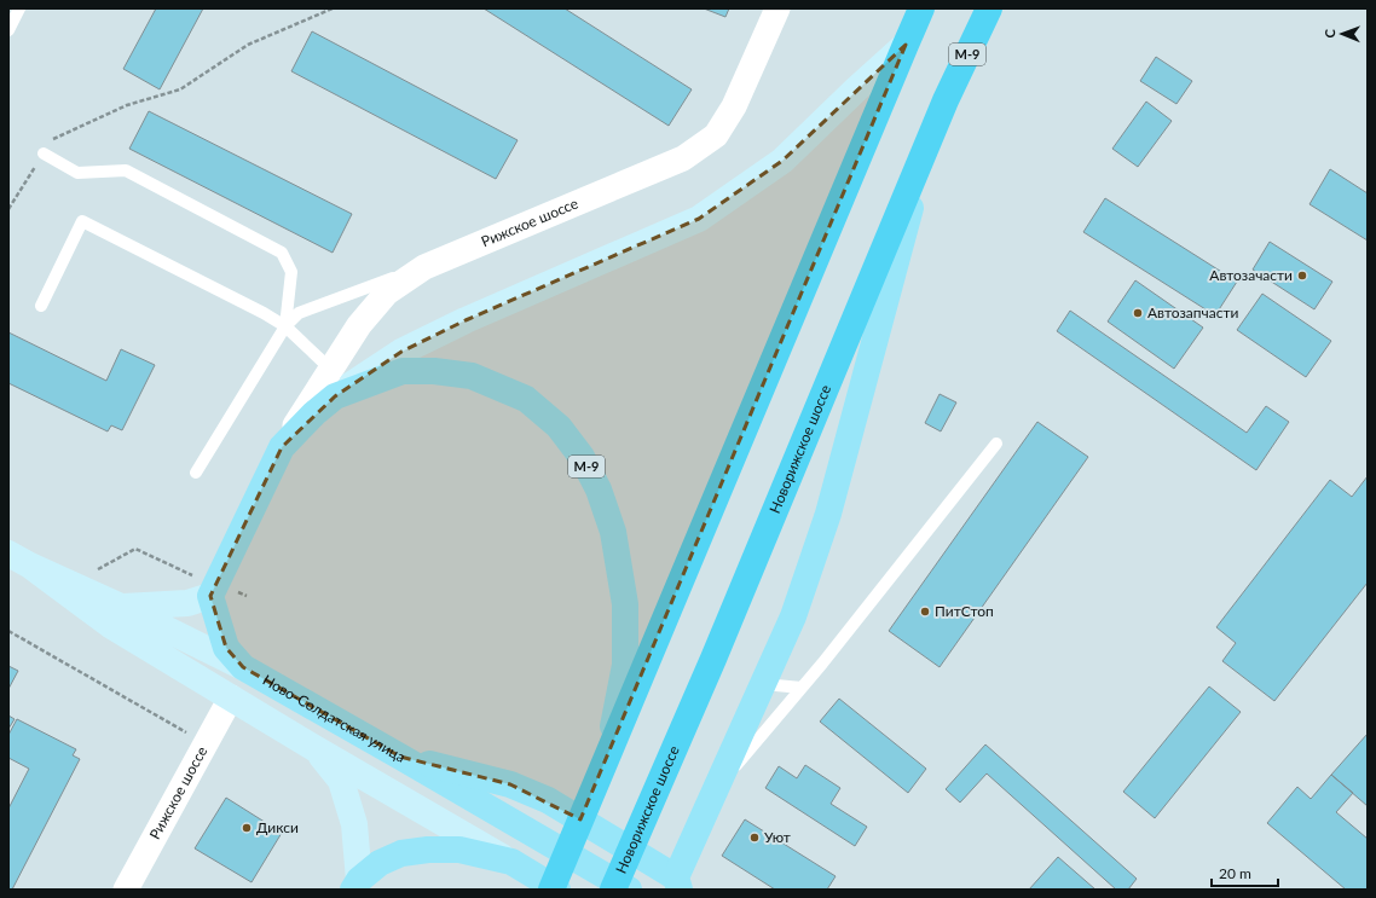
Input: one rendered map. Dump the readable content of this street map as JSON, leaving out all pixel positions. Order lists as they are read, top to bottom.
{
  "streets": {
    "highway": ["М-9", "Новорижское шоссе"],
    "main road": ["Ново-Солдатская улица"],
    "street": ["Рижское шоссе"]
  },
  "crossings": [
    ["М-9", "Рижское шоссе"],
    ["Рижское шоссе", "Ново-Солдатская улица"]
  ],
  "places": [
    "Автозачасти",
    "Автозапчасти",
    "ПитСтоп",
    "Дикси",
    "Уют"
  ],
  "scale_bar": "20 m",
  "north": "left"
}
